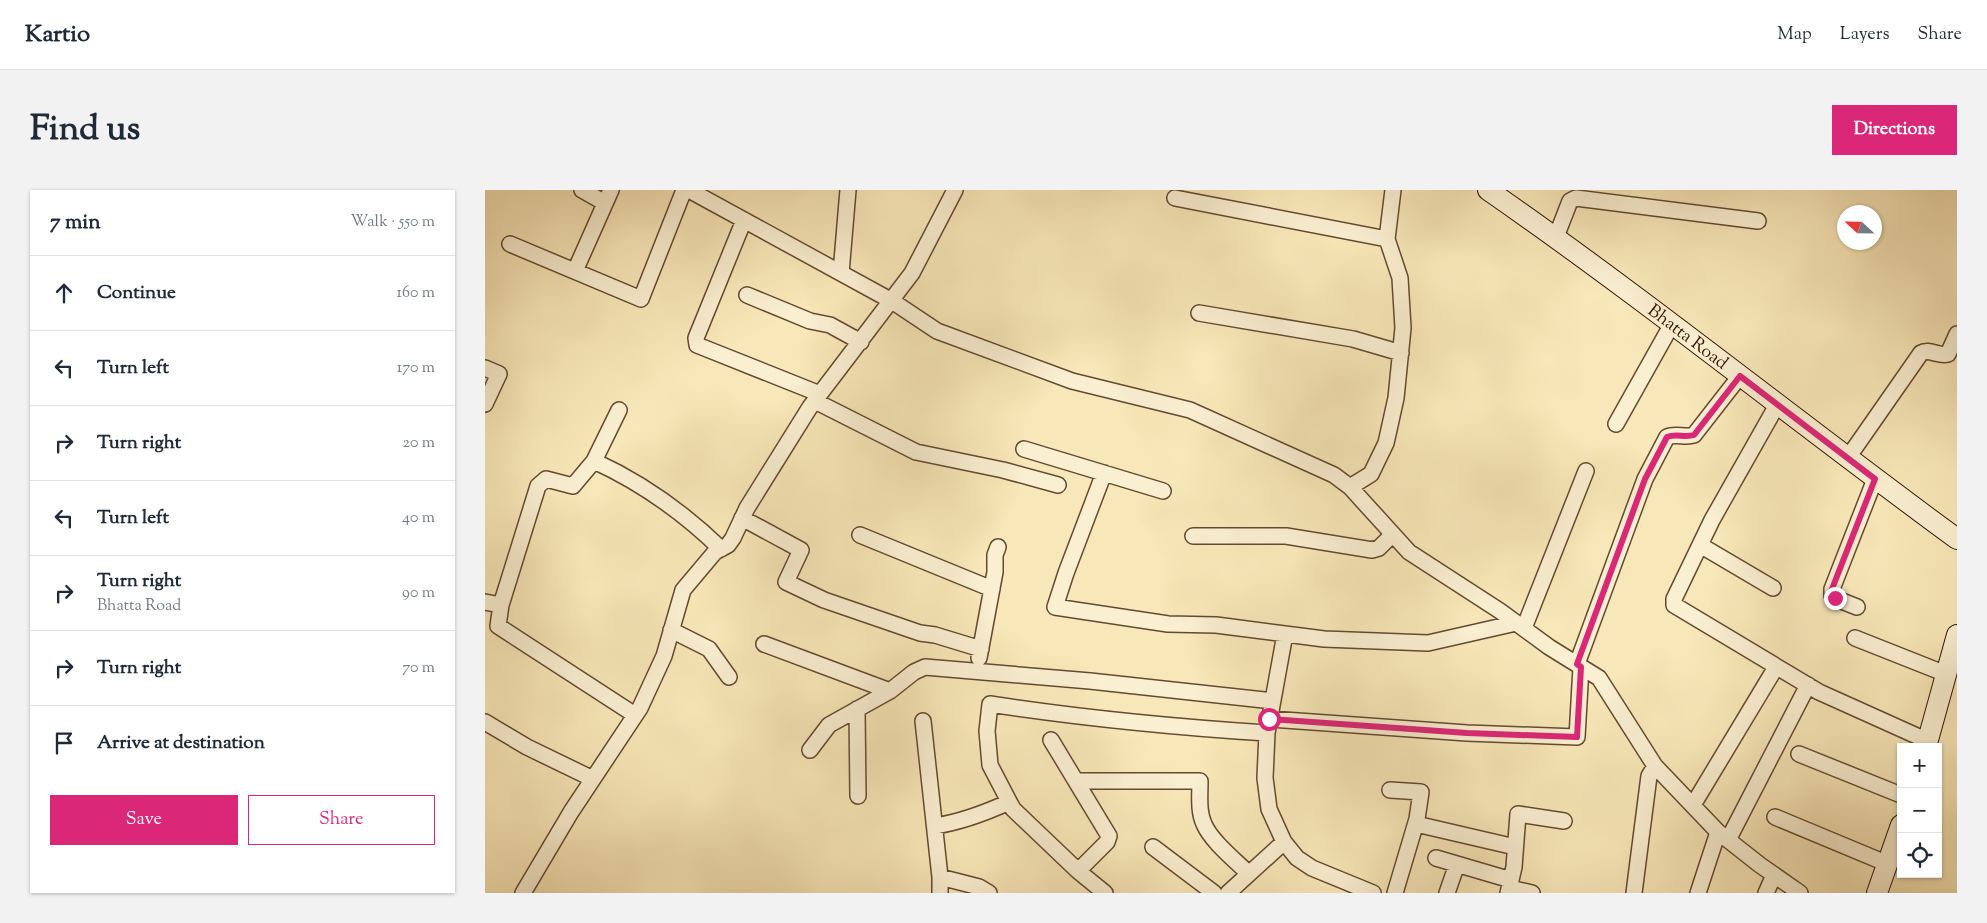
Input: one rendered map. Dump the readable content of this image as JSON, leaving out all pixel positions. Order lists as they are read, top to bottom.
{
  "streets": {
    "main road": ["Bhatta Road"]
  },
  "north": "left",
  "page": {
    "header": "Kartio",
    "nav": ["Map", "Layers", "Share"],
    "title": "Find us",
    "buttons": [
      "Directions",
      ["Save", "Share"]
    ],
    "heading": ["7 min", "Walk · 550 m"],
    "list": [
      ["Continue", "160 m"],
      ["Turn left", "170 m"],
      ["Turn right", "20 m"],
      ["Turn left", "40 m"],
      ["Turn right", "Bhatta Road", "90 m"],
      ["Turn right", "70 m"],
      "Arrive at destination"
    ],
    "map_buttons": ["+", "−"]
  }
}
